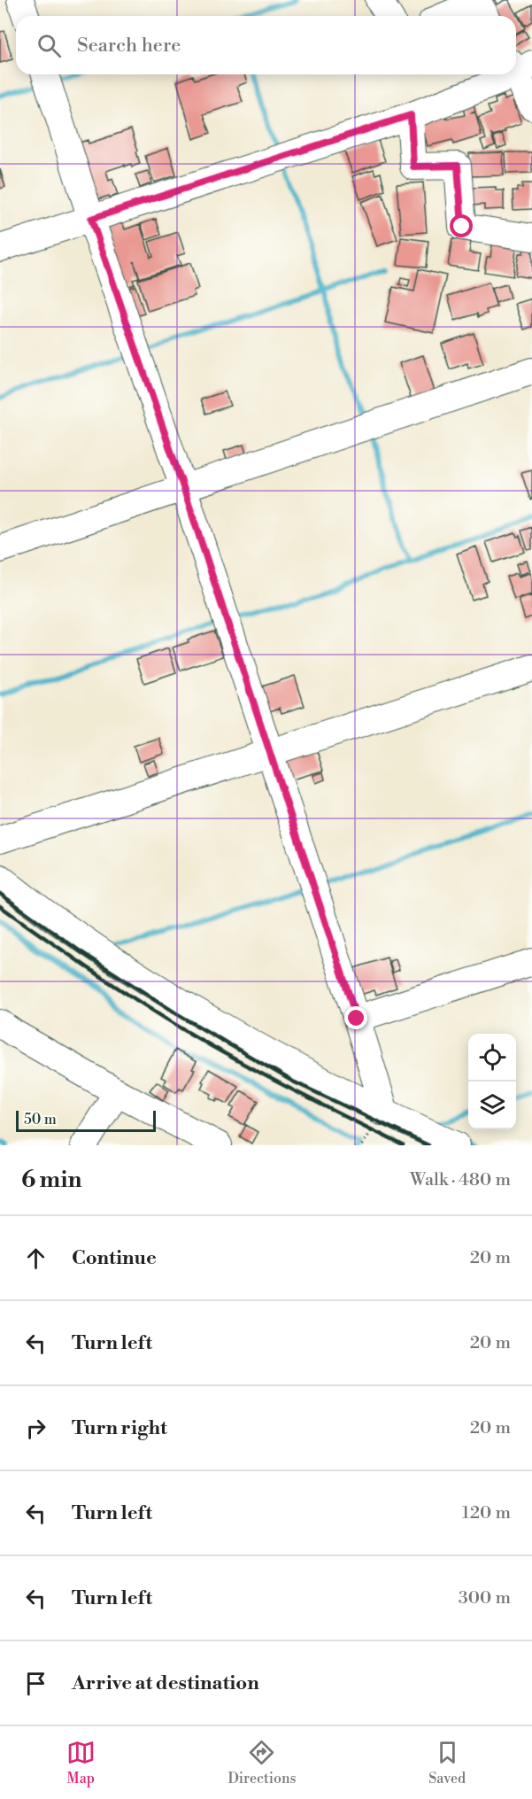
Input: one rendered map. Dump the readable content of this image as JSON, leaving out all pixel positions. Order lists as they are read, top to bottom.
{
  "scale_bar": "50 m",
  "page": {
    "search": "Search here",
    "scale": "50 m",
    "heading": ["6 min", "Walk · 480 m"],
    "list": [
      ["Continue", "20 m"],
      ["Turn left", "20 m"],
      ["Turn right", "20 m"],
      ["Turn left", "120 m"],
      ["Turn left", "300 m"],
      "Arrive at destination"
    ],
    "nav": ["Map", "Directions", "Saved"]
  }
}
